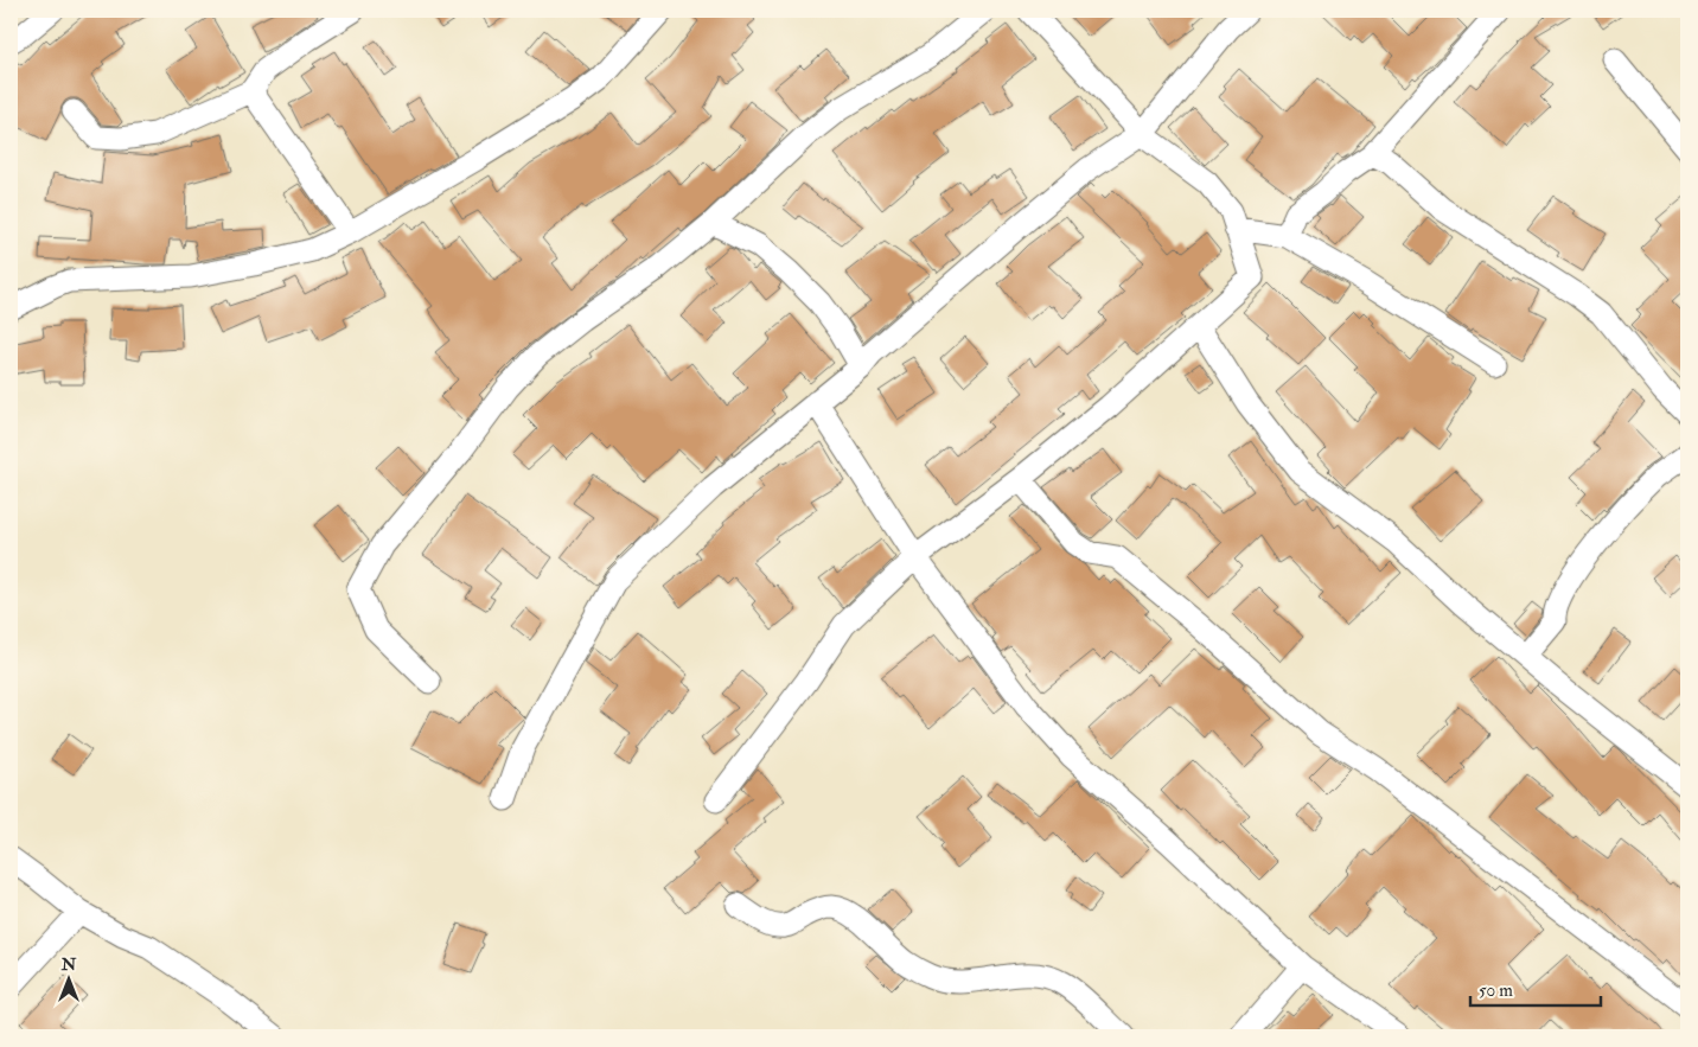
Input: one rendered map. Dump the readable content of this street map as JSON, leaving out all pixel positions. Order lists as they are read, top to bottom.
{
  "scale_bar": "50 m",
  "north": "top"
}
